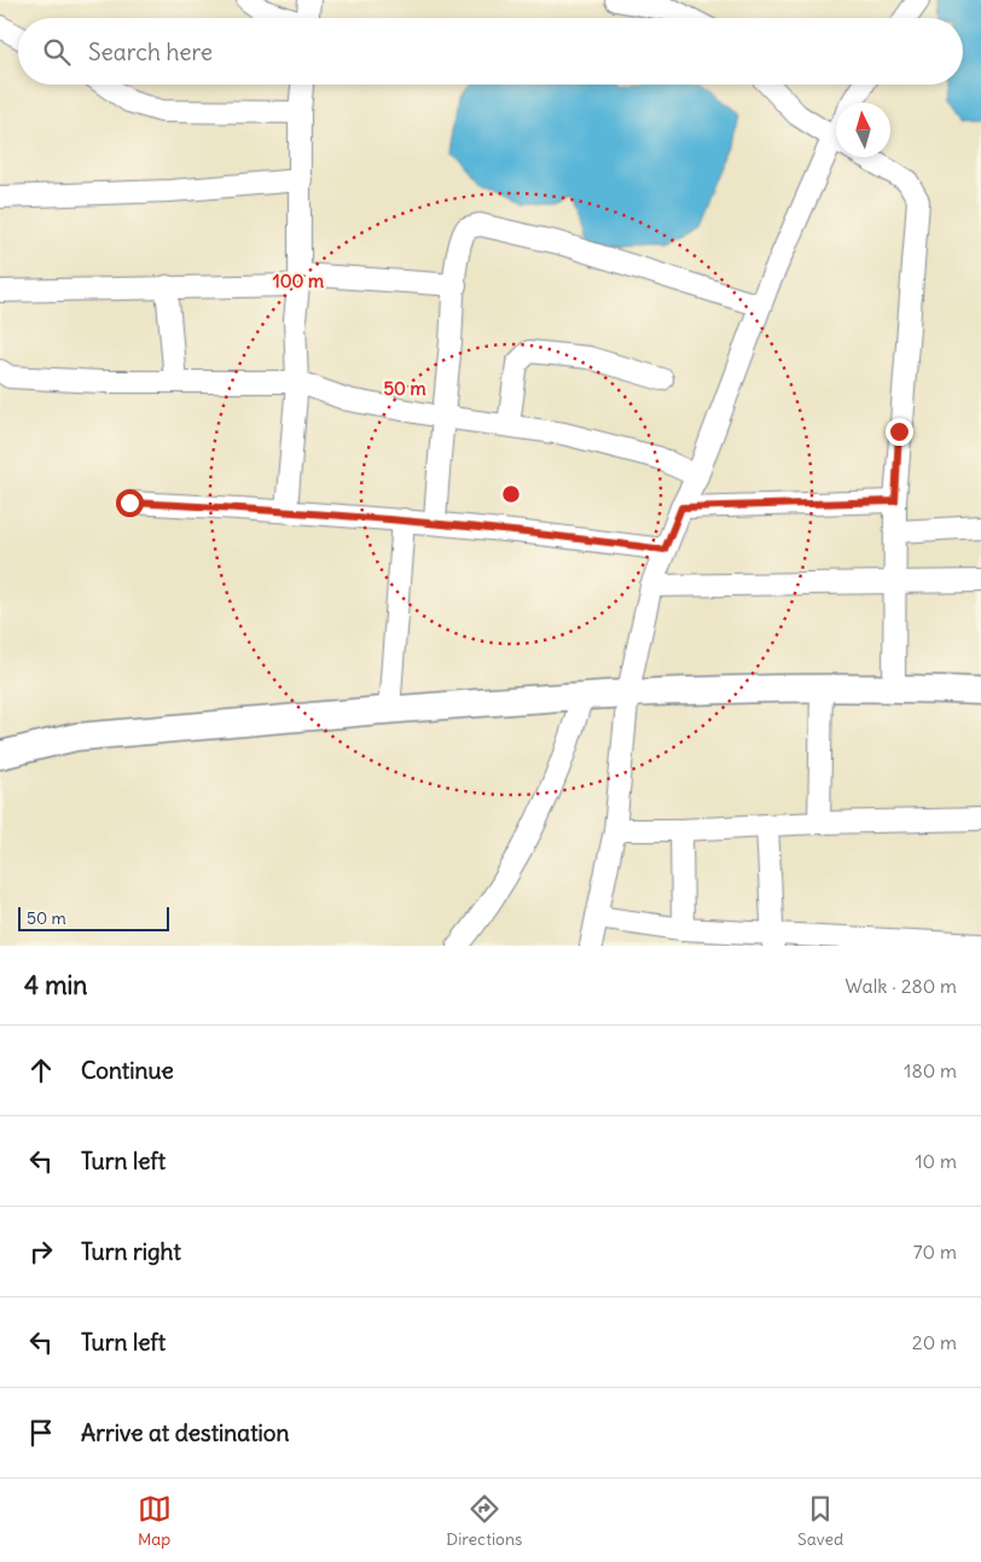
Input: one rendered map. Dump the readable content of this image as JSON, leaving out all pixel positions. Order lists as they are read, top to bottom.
{
  "scale_bar": "50 m",
  "north": "top",
  "page": {
    "search": "Search here",
    "scale": "50 m",
    "heading": ["4 min", "Walk · 280 m"],
    "list": [
      ["Continue", "180 m"],
      ["Turn left", "10 m"],
      ["Turn right", "70 m"],
      ["Turn left", "20 m"],
      "Arrive at destination"
    ],
    "nav": ["Map", "Directions", "Saved"]
  },
  "rings": ["100 m", "50 m"]
}
